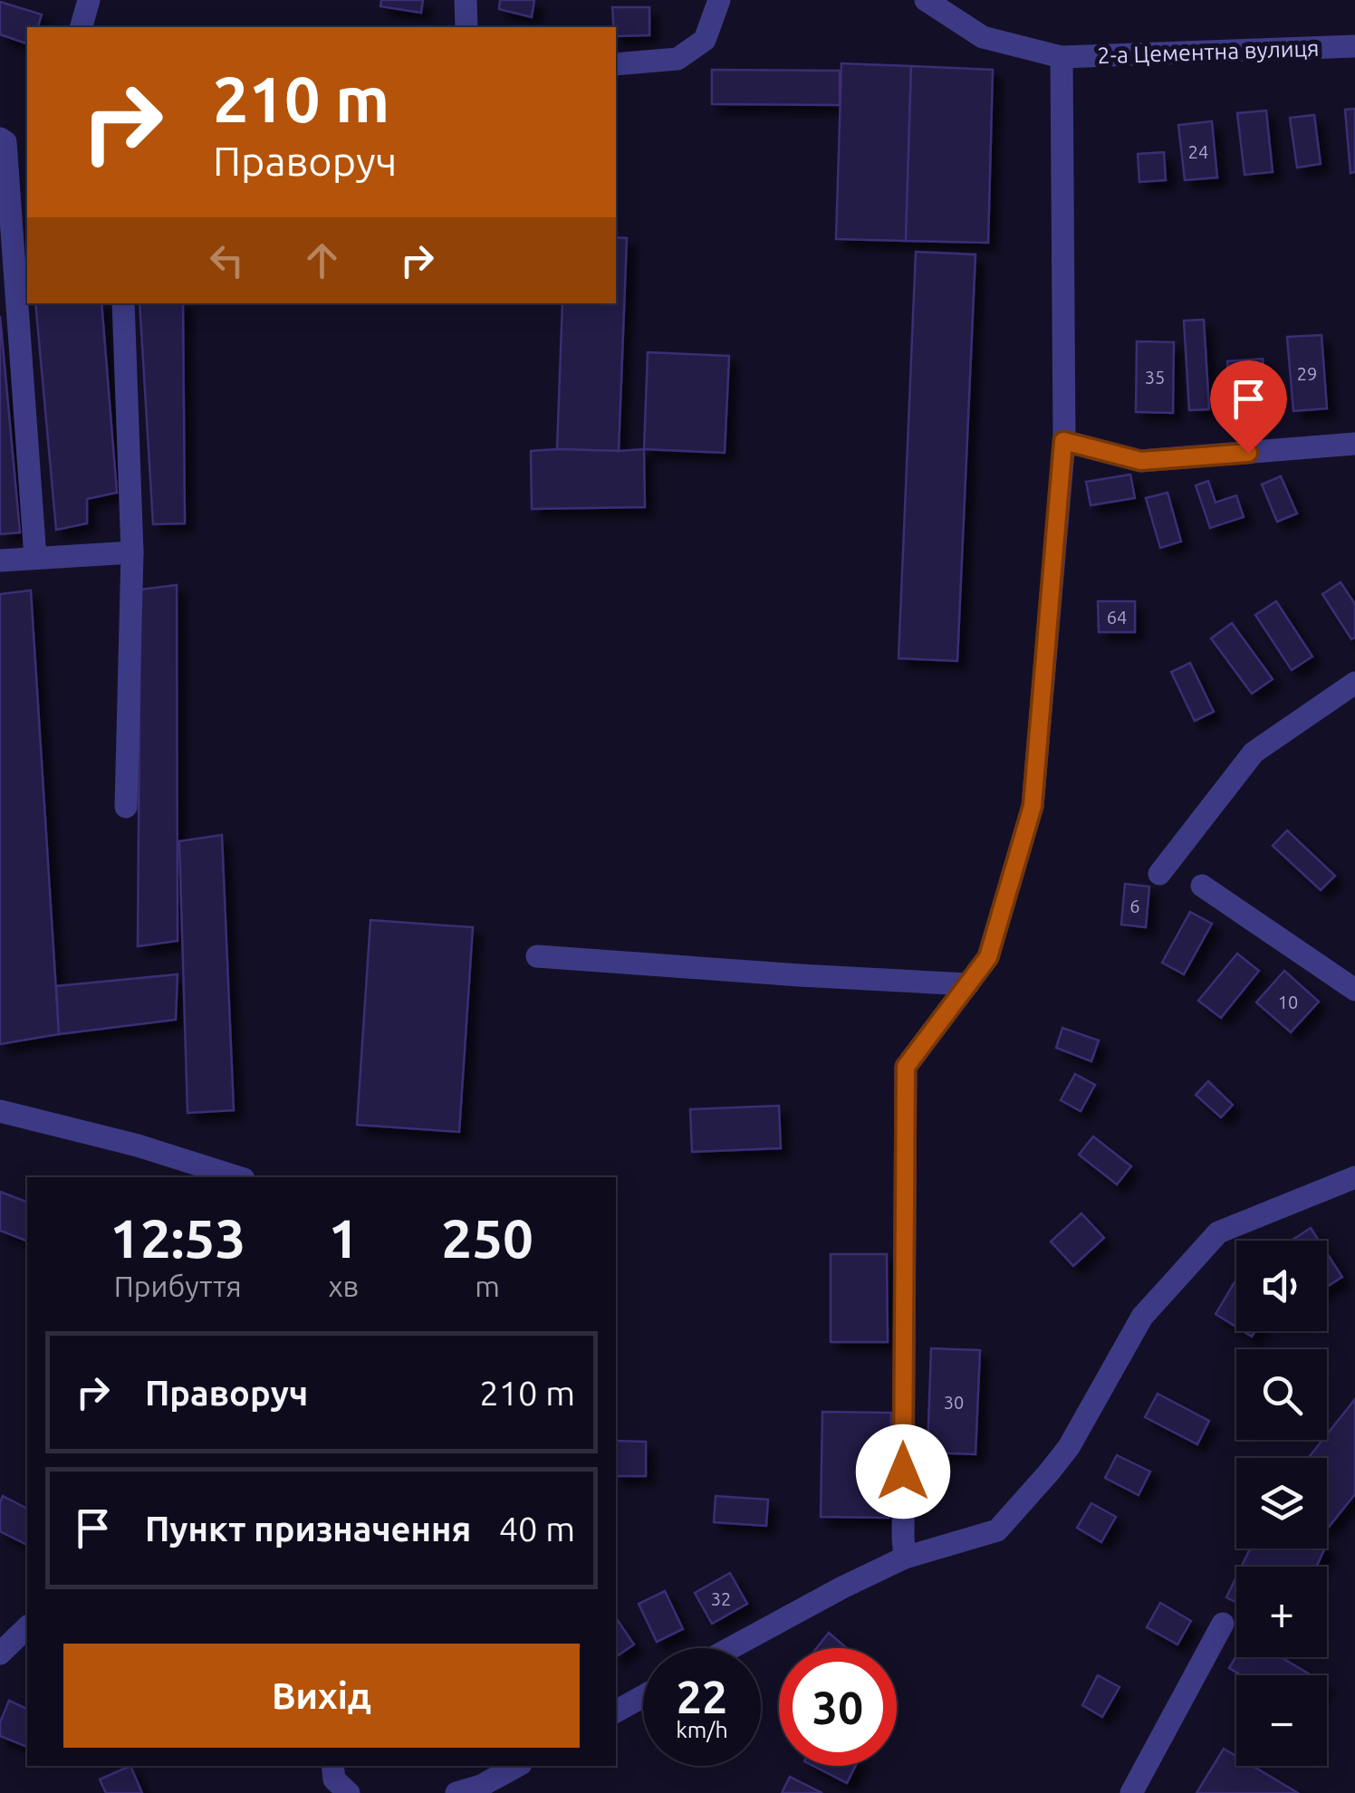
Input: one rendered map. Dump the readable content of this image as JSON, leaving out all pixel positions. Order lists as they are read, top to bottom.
{
  "streets": {
    "street": ["2-а Цементна вулиця"]
  },
  "house_numbers": [
    "24",
    "29",
    "35",
    "64",
    "6",
    "10",
    "30",
    "32"
  ],
  "page": {
    "turn": ["210 m", "Праворуч"],
    "eta": [
      "12:53",
      "Прибуття",
      "1",
      "хв",
      "250",
      "m"
    ],
    "map_buttons": ["+", "−"],
    "list": [
      {
        "name": "Праворуч",
        "value": "210 m"
      },
      {
        "name": "Пункт призначення",
        "value": "40 m"
      }
    ],
    "buttons": "Вихід",
    "speed": "22 km/h",
    "limit": "30"
  }
}
